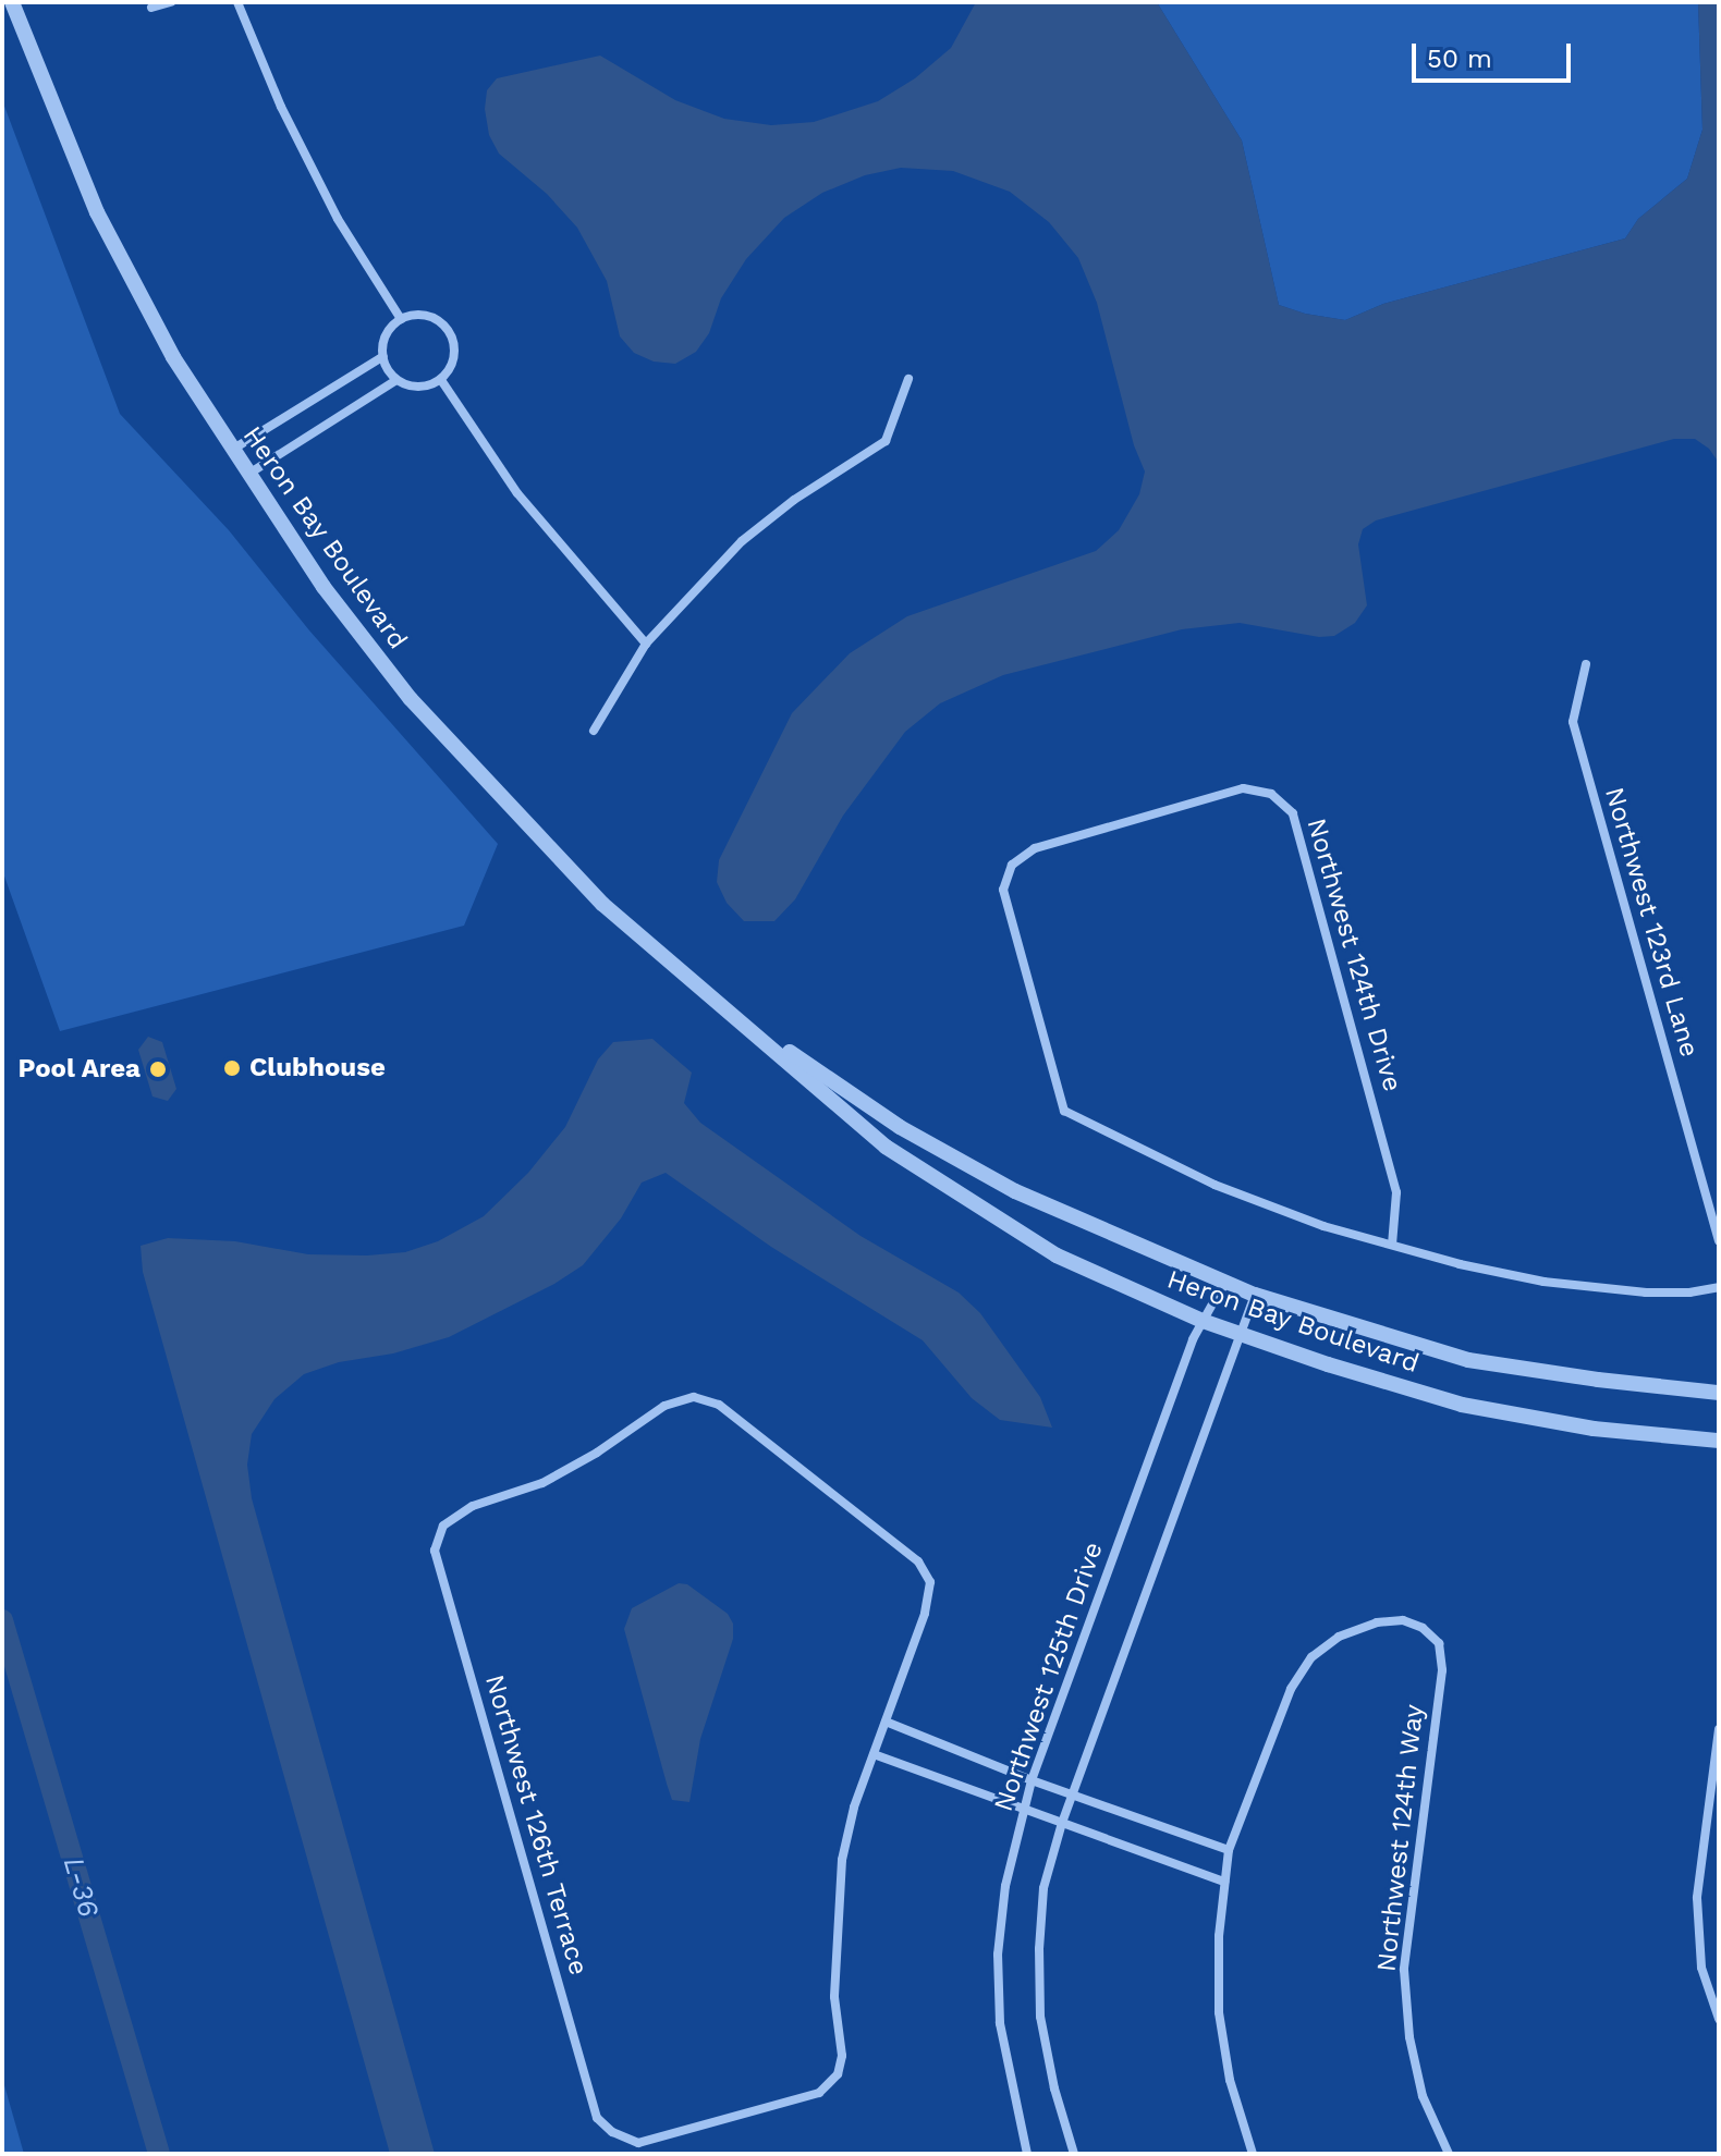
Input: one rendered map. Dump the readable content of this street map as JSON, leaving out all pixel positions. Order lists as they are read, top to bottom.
{
  "streets": {
    "street": [
      "Heron Bay Boulevard",
      "Northwest 123rd Lane",
      "Northwest 124th Drive",
      "Northwest 125th Drive",
      "Northwest 126th Terrace",
      "Northwest 124th Way"
    ]
  },
  "crossings": [
    ["Heron Bay Boulevard", "Northwest 125th Drive"]
  ],
  "water": ["L-36"],
  "places": ["Clubhouse", "Pool Area"],
  "scale_bar": "50 m"
}
